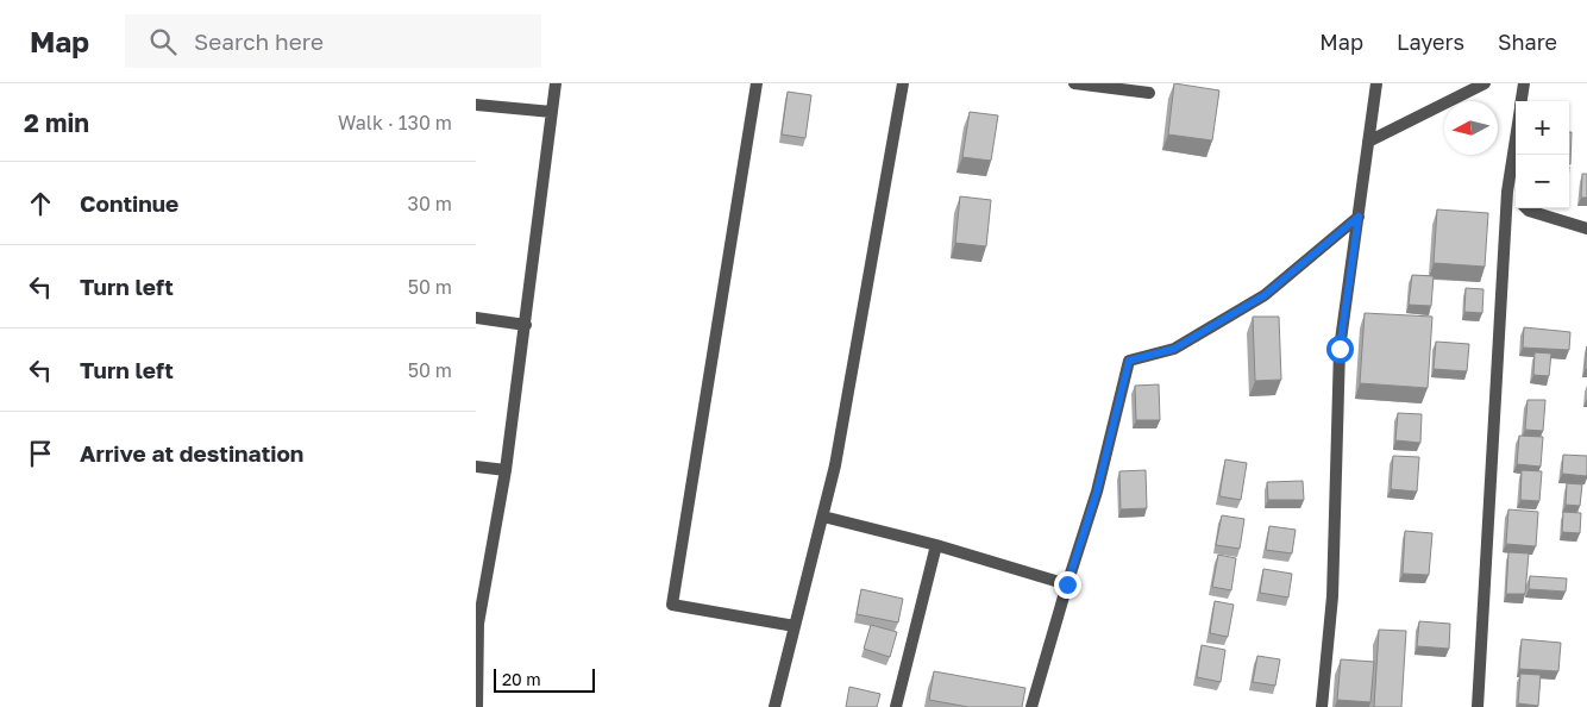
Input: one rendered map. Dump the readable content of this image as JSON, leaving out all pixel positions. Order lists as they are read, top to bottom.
{
  "scale_bar": "20 m",
  "north": "left",
  "page": {
    "header": "Map",
    "search": "Search here",
    "nav": ["Map", "Layers", "Share"],
    "heading": ["2 min", "Walk · 130 m"],
    "map_buttons": ["+", "−"],
    "list": [
      ["Continue", "30 m"],
      ["Turn left", "50 m"],
      ["Turn left", "50 m"],
      "Arrive at destination"
    ],
    "scale": "20 m"
  }
}
